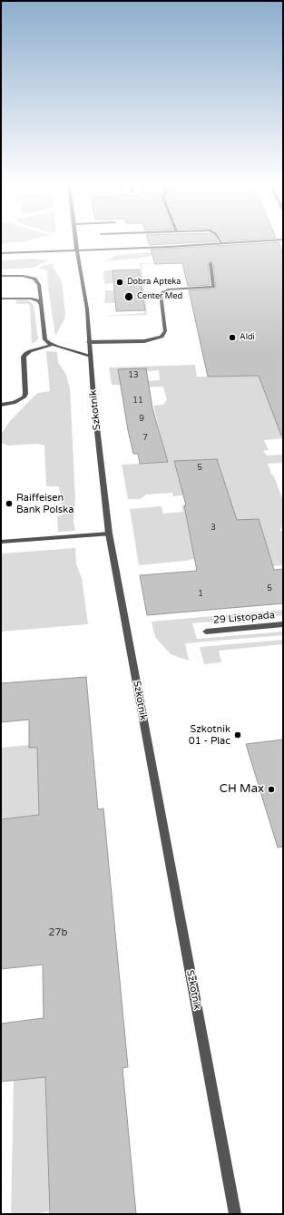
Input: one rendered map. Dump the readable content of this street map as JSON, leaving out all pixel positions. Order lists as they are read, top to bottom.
{
  "streets": {
    "street": ["Szkotnik", "29 Listopada"]
  },
  "places": [
    "Dobra Apteka",
    "Center Med",
    "Aldi",
    "Raiffeisen Bank Polska",
    "Szkotnik 01 - Plac",
    "CH Max"
  ],
  "house_numbers": [
    "13",
    "11",
    "9",
    "7",
    "5",
    "3",
    "5",
    "1",
    "27b"
  ]
}
